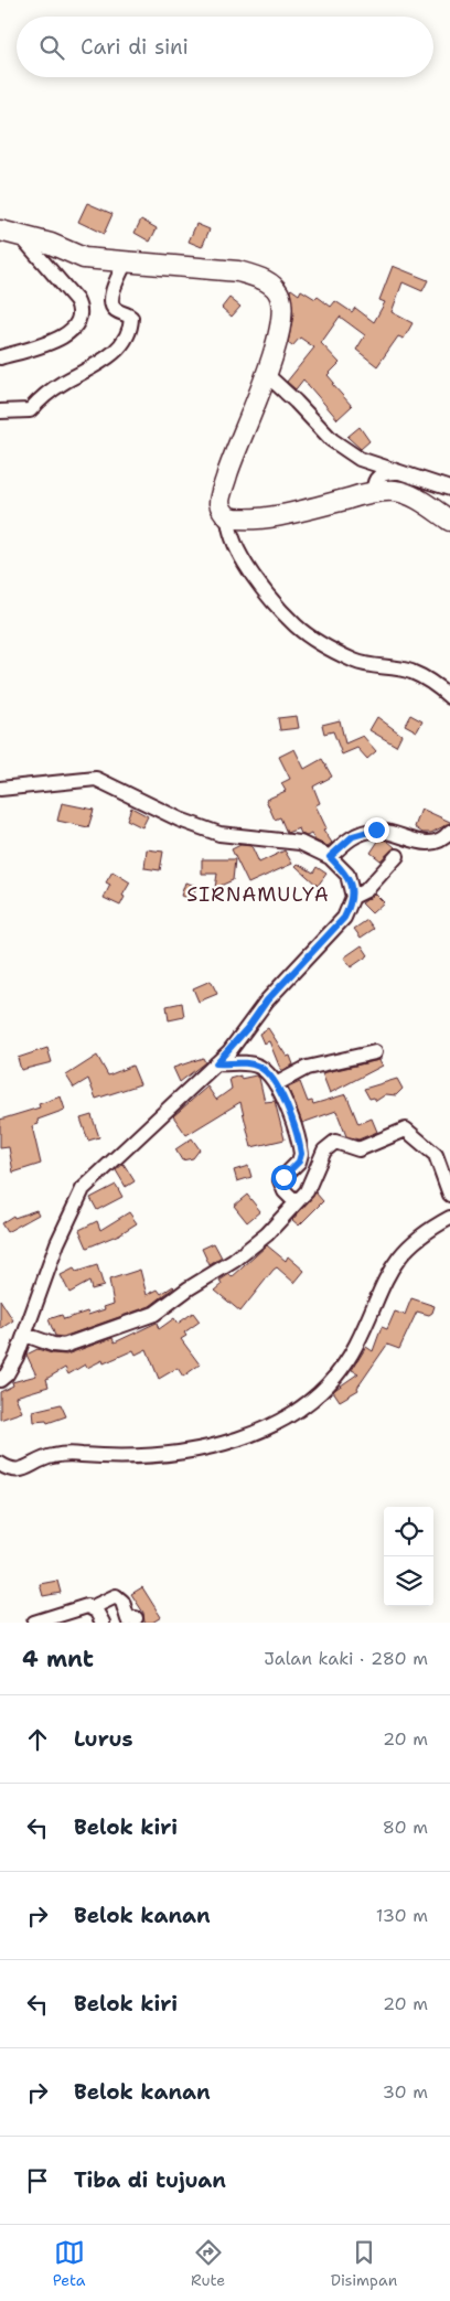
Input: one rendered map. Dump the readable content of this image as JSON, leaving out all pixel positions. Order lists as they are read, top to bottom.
{
  "districts": ["SIRNAMULYA"],
  "page": {
    "search": "Cari di sini",
    "heading": ["4 mnt", "Jalan kaki · 280 m"],
    "list": [
      ["Lurus", "20 m"],
      ["Belok kiri", "80 m"],
      ["Belok kanan", "130 m"],
      ["Belok kiri", "20 m"],
      ["Belok kanan", "30 m"],
      "Tiba di tujuan"
    ],
    "nav": ["Peta", "Rute", "Disimpan"]
  }
}
